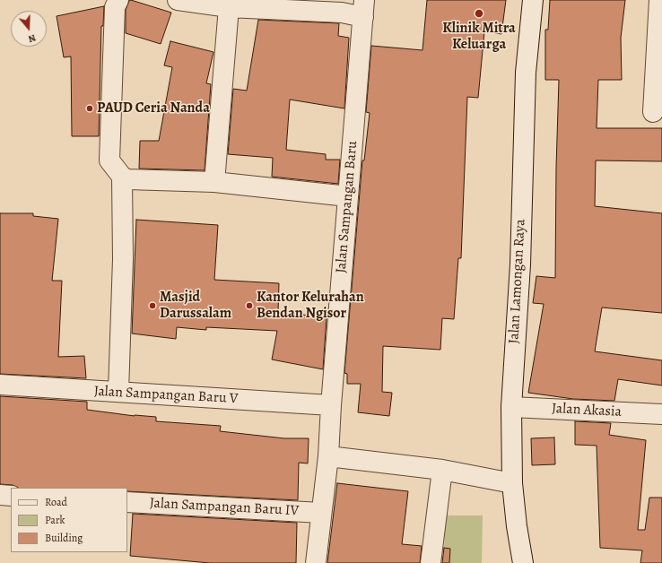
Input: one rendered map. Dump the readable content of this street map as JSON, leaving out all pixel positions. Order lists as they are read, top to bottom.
{
  "streets": {
    "street": [
      "Jalan Sampangan Baru",
      "Jalan Lamongan Raya",
      "Jalan Sampangan Baru V",
      "Jalan Akasia",
      "Jalan Sampangan Baru IV"
    ]
  },
  "crossings": [
    ["Jalan Sampangan Baru", "Jalan Sampangan Baru V"],
    ["Jalan Sampangan Baru", "Jalan Sampangan Baru IV"],
    ["Jalan Lamongan Raya", "Jalan Akasia"]
  ],
  "places": [
    "Klinik Mitra Keluarga",
    "PAUD Ceria Nanda",
    "Masjid Darussalam",
    "Kantor Kelurahan Bendan Ngisor"
  ],
  "legend": ["Road", "Park", "Building"],
  "north": "bottom"
}
